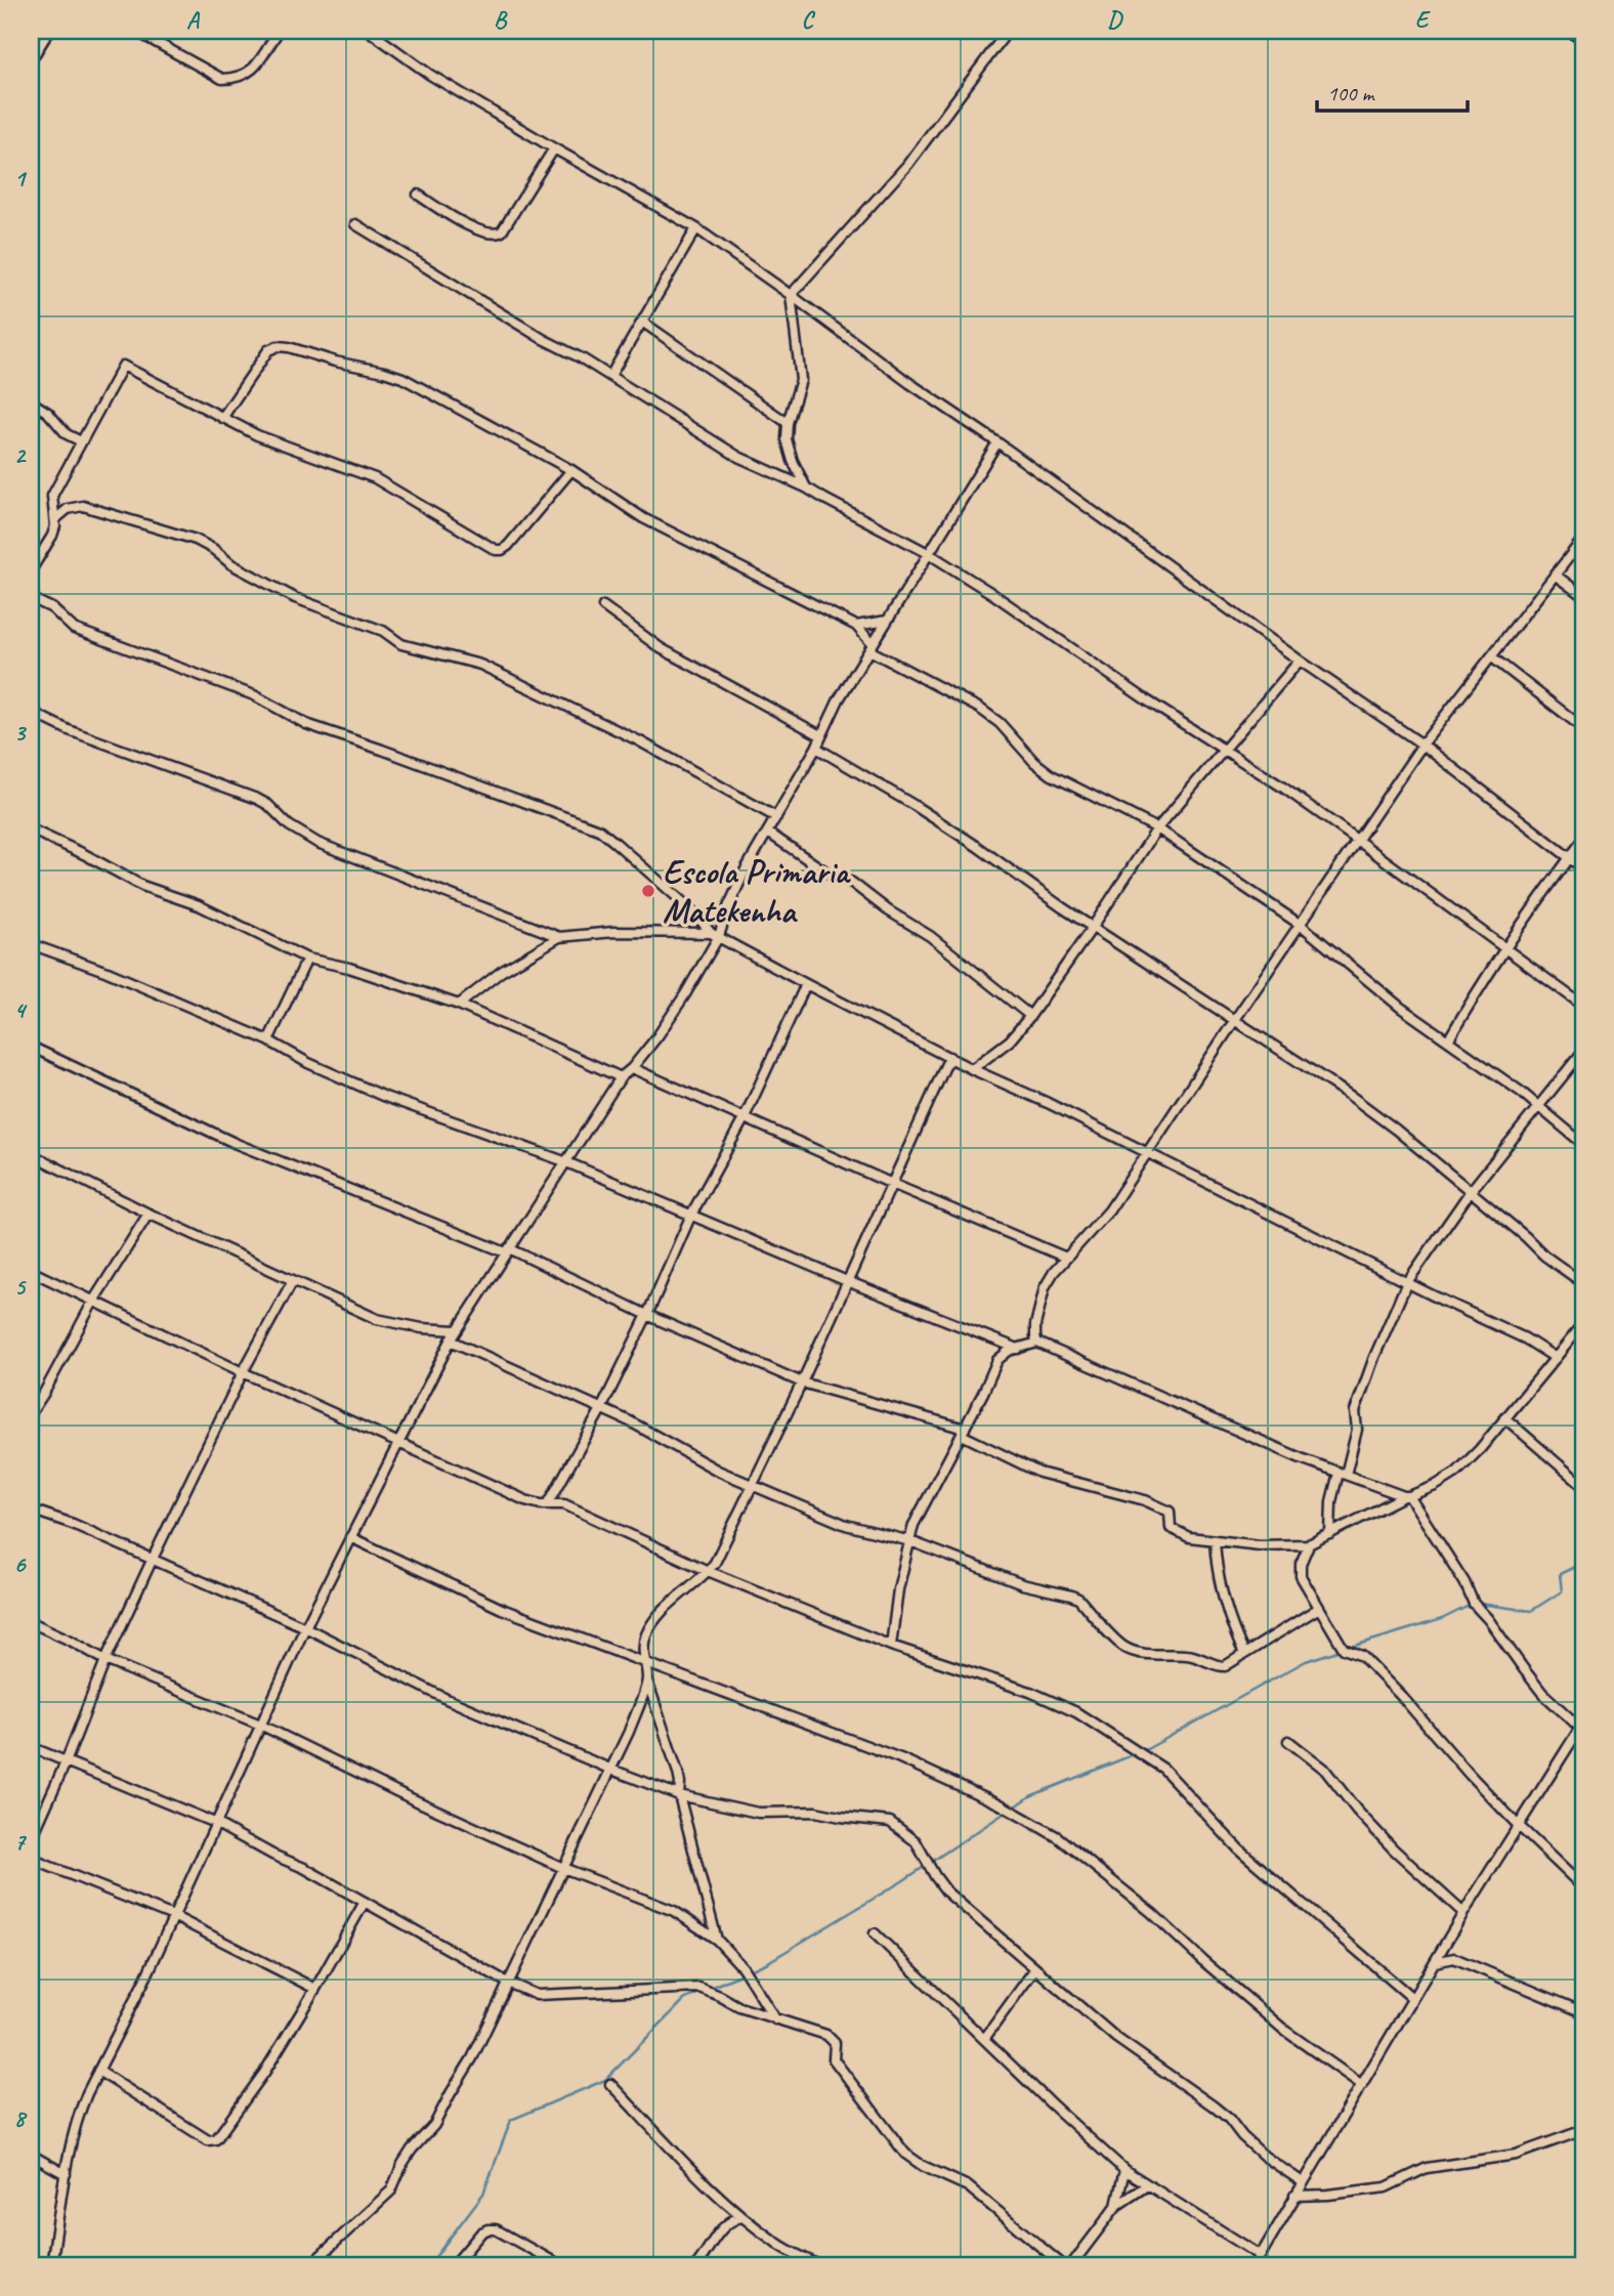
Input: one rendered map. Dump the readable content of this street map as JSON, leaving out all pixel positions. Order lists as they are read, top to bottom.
{
  "places": ["Escola Primaria Matekenha"],
  "scale_bar": "100 m",
  "grid": {
    "columns": [
      "A",
      "B",
      "C",
      "D",
      "E"
    ],
    "rows": [
      "1",
      "2",
      "3",
      "4",
      "5",
      "6",
      "7",
      "8"
    ]
  }
}
